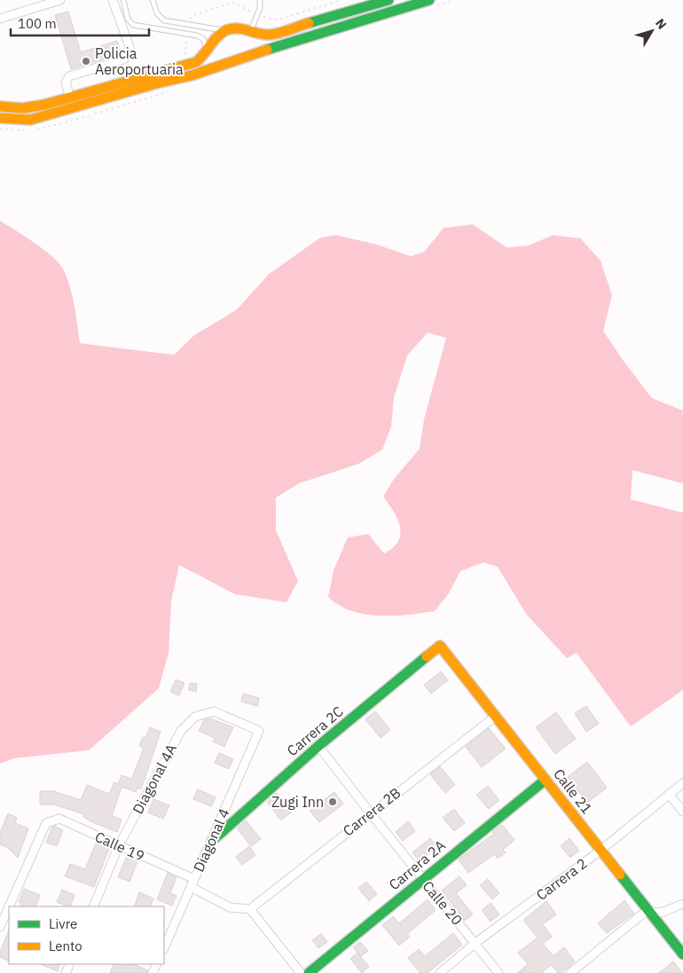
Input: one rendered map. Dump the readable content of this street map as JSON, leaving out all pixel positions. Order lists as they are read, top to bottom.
{
  "streets": {
    "street": [
      "Carrera 2C",
      "Diagonal 4A",
      "Calle 21",
      "Carrera 2B",
      "Diagonal 4",
      "Calle 19",
      "Carrera 2A",
      "Carrera 2",
      "Calle 20"
    ]
  },
  "crossings": [
    ["Carrera 2C", "Calle 21"],
    ["Carrera 2C", "Diagonal 4"],
    ["Carrera 2C", "Calle 20"],
    ["Diagonal 4A", "Diagonal 4"],
    ["Diagonal 4A", "Calle 19"],
    ["Calle 21", "Carrera 2B"],
    ["Calle 21", "Carrera 2A"],
    ["Calle 21", "Carrera 2"],
    ["Carrera 2B", "Calle 20"],
    ["Diagonal 4", "Calle 19"],
    ["Carrera 2A", "Calle 20"],
    ["Carrera 2", "Calle 20"]
  ],
  "places": ["Policia Aeroportuaria", "Zugi Inn"],
  "legend": ["Livre", "Lento"],
  "scale_bar": "100 m",
  "north": "top right"
}
